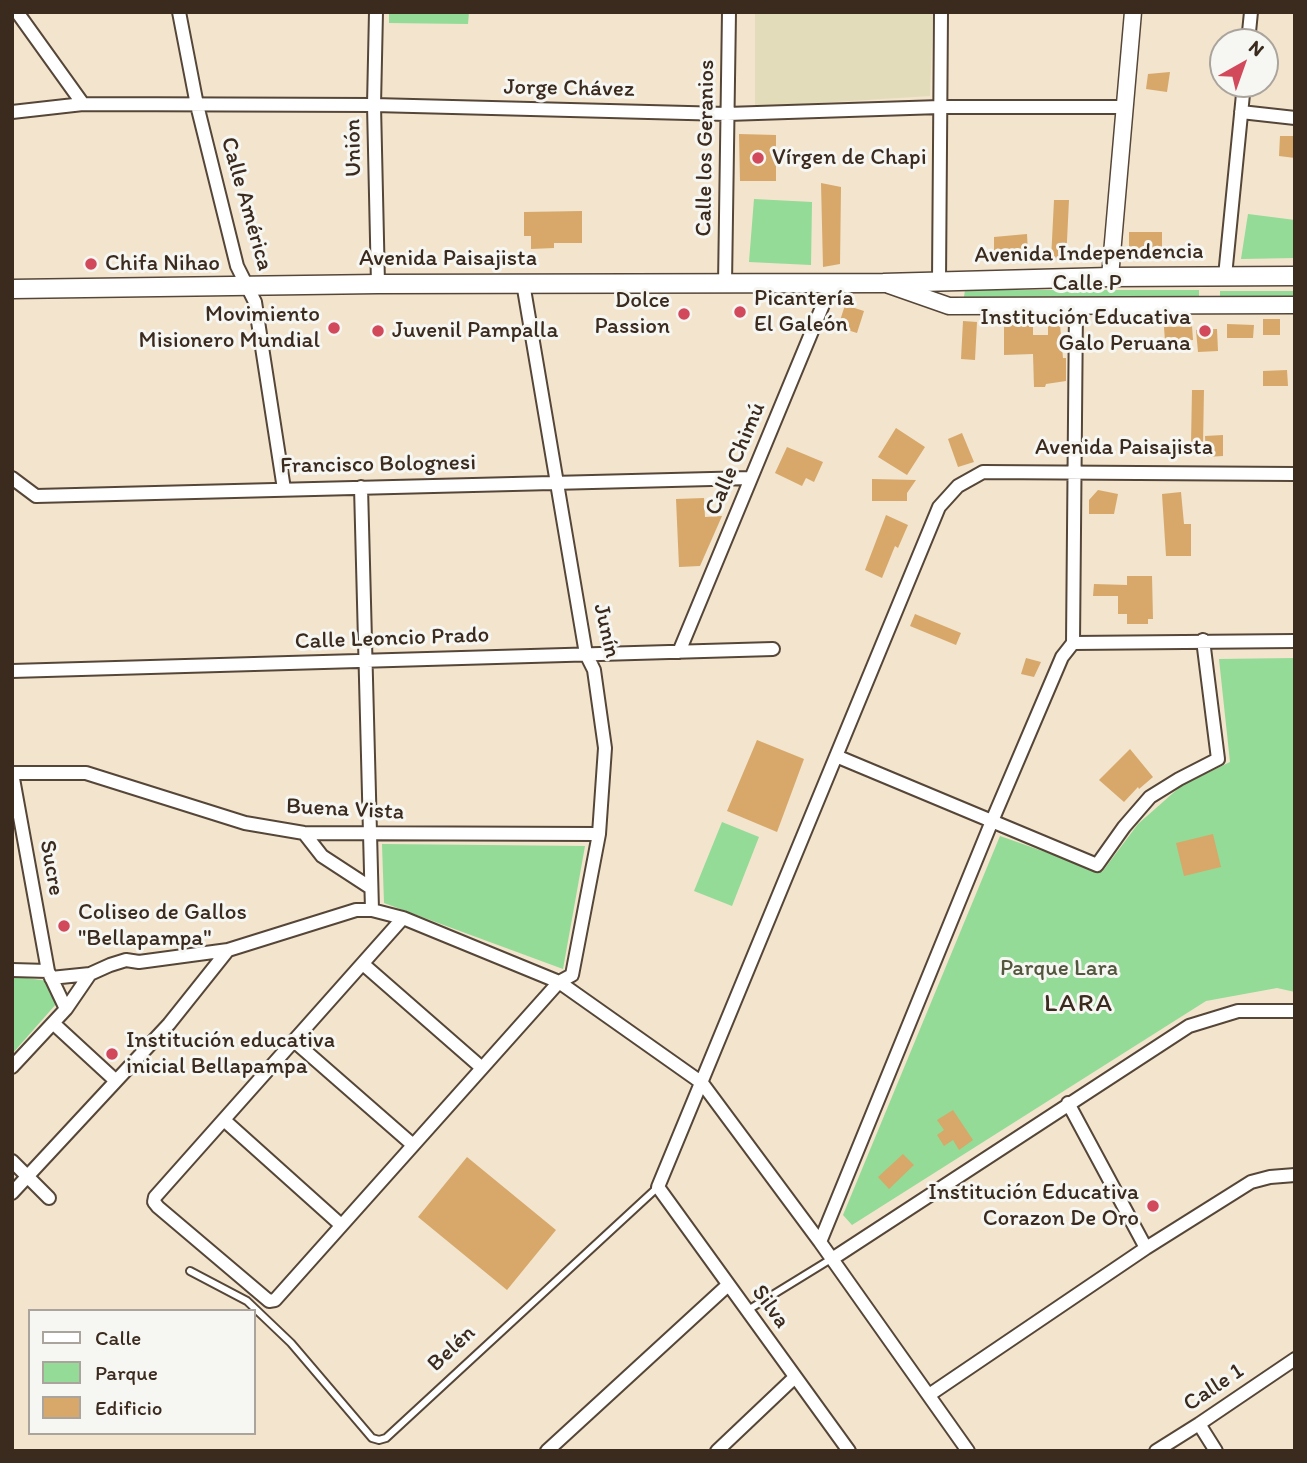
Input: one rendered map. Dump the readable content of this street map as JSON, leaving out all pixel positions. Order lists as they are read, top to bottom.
{
  "streets": {
    "main road": ["Avenida Independencia", "Avenida Paisajista"],
    "street": [
      "Jorge Chávez",
      "Unión",
      "Calle los Geranios",
      "Calle América",
      "Calle P",
      "Calle Chimú",
      "Francisco Bolognesi",
      "Junín",
      "Calle Leoncio Prado",
      "Buena Vista",
      "Sucre",
      "Silva",
      "Belén",
      "Calle 1"
    ]
  },
  "crossings": [
    ["Jorge Chávez", "Unión"],
    ["Jorge Chávez", "Calle los Geranios"],
    ["Jorge Chávez", "Calle América"],
    ["Unión", "Avenida Paisajista"],
    ["Calle los Geranios", "Avenida Paisajista"],
    ["Calle América", "Avenida Paisajista"],
    ["Calle América", "Francisco Bolognesi"],
    ["Avenida Independencia", "Avenida Paisajista"],
    ["Avenida Independencia", "Calle P"],
    ["Avenida Paisajista", "Calle P"],
    ["Avenida Paisajista", "Calle Chimú"],
    ["Avenida Paisajista", "Junín"],
    ["Avenida Paisajista", "Belén"],
    ["Calle Chimú", "Francisco Bolognesi"],
    ["Calle Chimú", "Calle Leoncio Prado"],
    ["Francisco Bolognesi", "Junín"],
    ["Junín", "Calle Leoncio Prado"],
    ["Junín", "Buena Vista"],
    ["Buena Vista", "Sucre"],
    ["Silva", "Belén"]
  ],
  "districts": ["LARA"],
  "parks": ["Parque Lara"],
  "places": [
    "Vírgen de Chapi",
    "Chifa Nihao",
    "Picantería El Galeón",
    "Dolce Passion",
    "Movimiento Misionero Mundial",
    "Juvenil Pampalla",
    "Institución Educativa Galo Peruana",
    "Coliseo de Gallos \"Bellapampa\"",
    "Institución educativa inicial Bellapampa",
    "Institución Educativa Corazon De Oro"
  ],
  "legend": ["Calle", "Parque", "Edificio"],
  "north": "top right"
}
